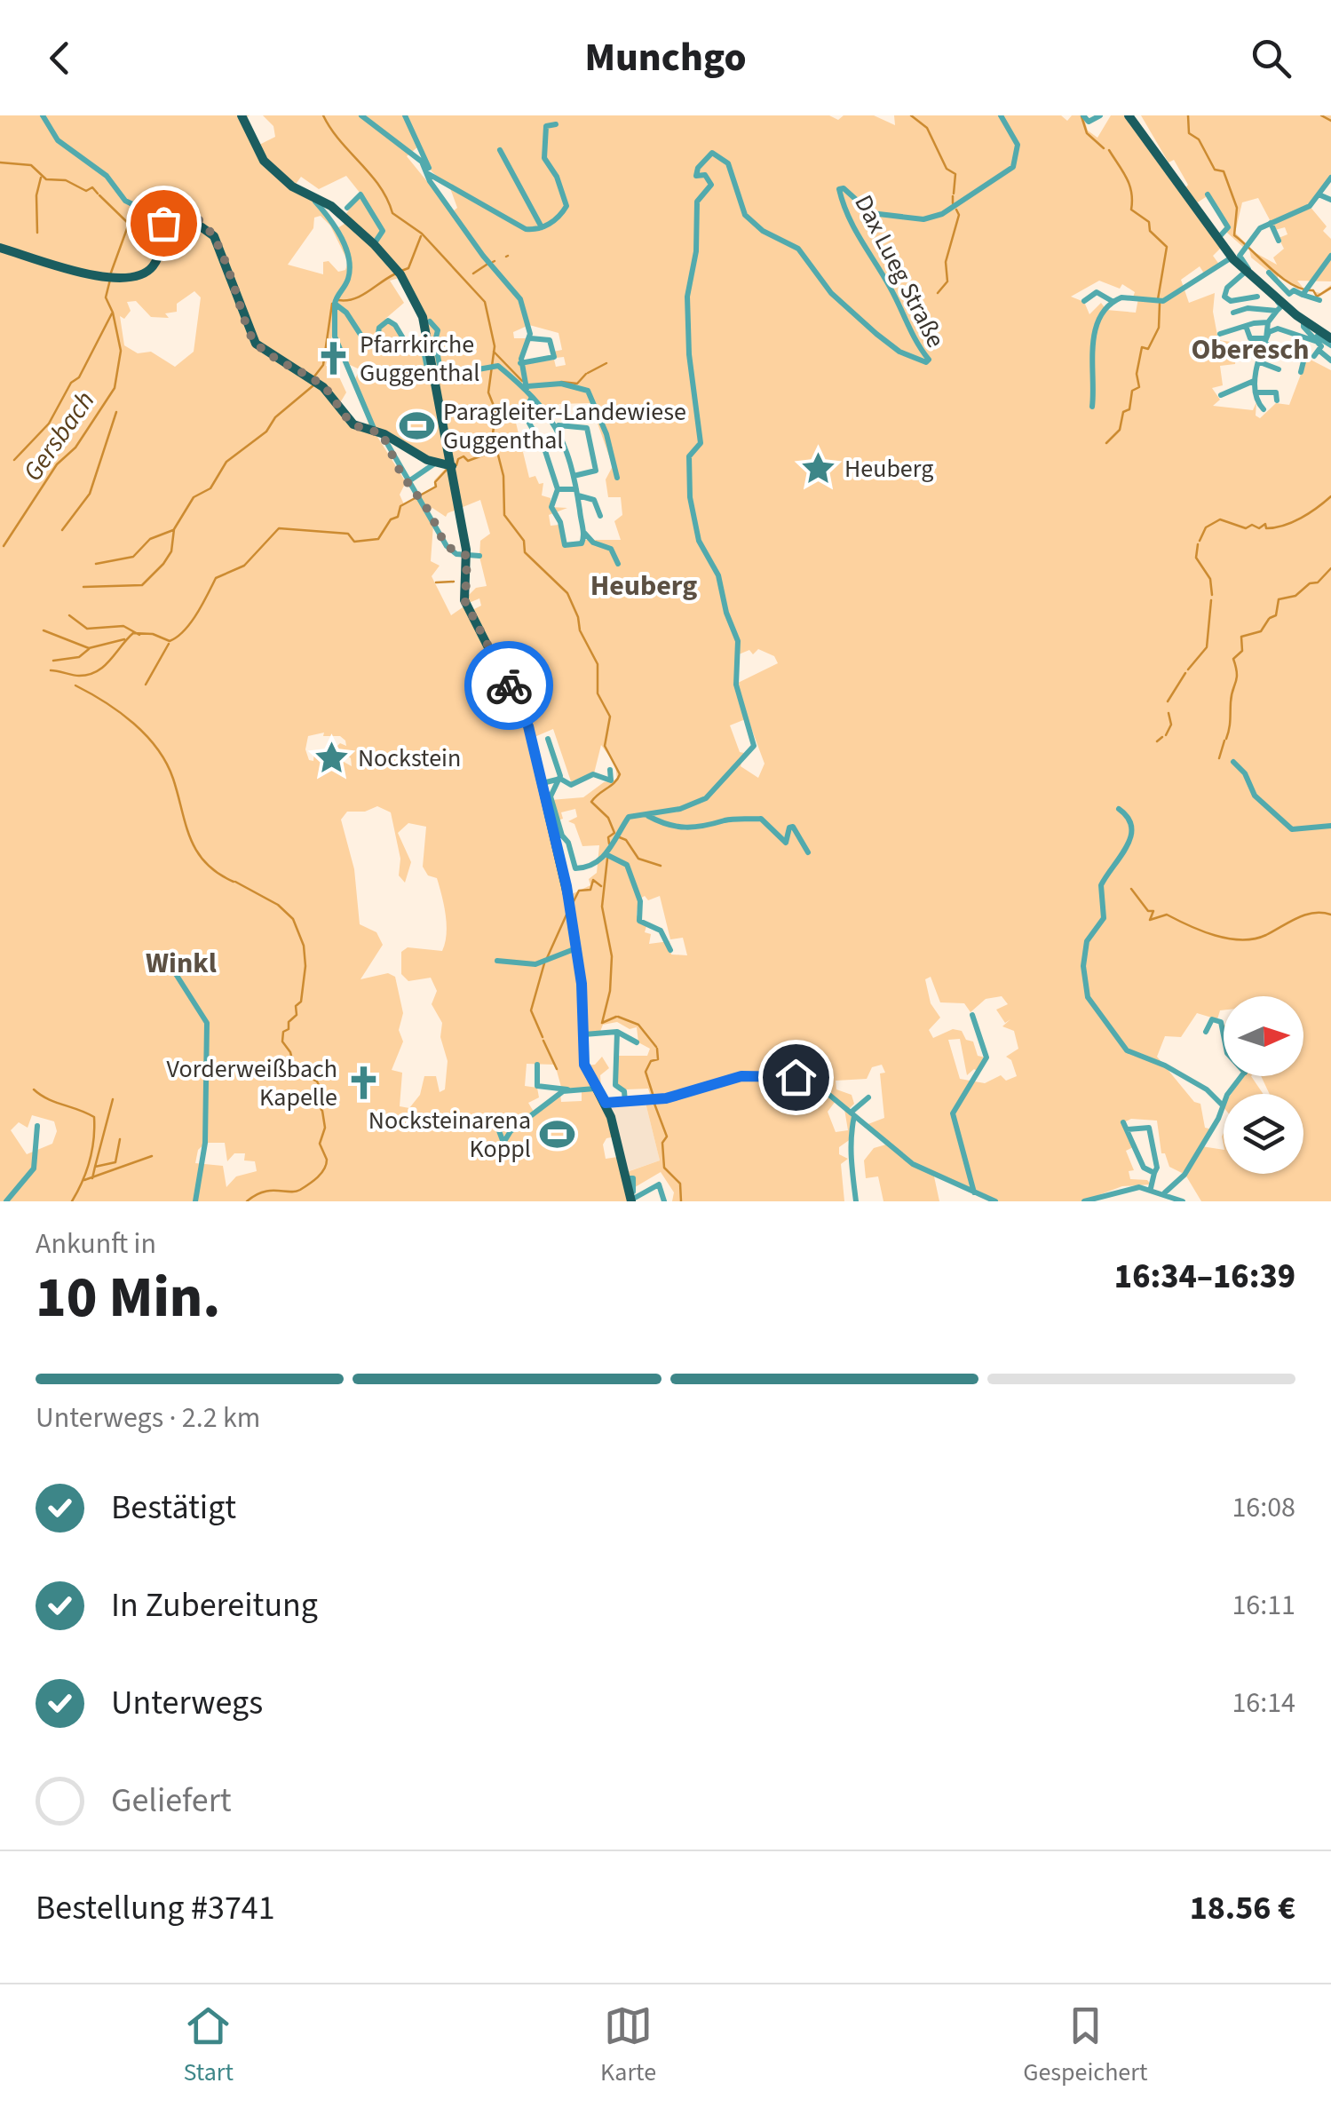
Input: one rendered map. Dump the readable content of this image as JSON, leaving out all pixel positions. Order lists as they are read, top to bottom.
{
  "streets": {
    "street": ["Dax Lueg Straße"]
  },
  "districts": ["Oberesch", "Heuberg", "Winkl"],
  "water": ["Gersbach"],
  "places": {
    "church": ["Pfarrkirche Guggenthal", "Vorderweißbach Kapelle"],
    "sports": ["Paragleiter-Landewiese Guggenthal", "Nocksteinarena Koppl"],
    "place": ["Heuberg", "Nockstein"]
  },
  "north": "right",
  "page": {
    "header": "Munchgo",
    "heading": ["10 Min.", "Ankunft in", "16:34–16:39"],
    "panel": ["Bestellung #3741", "18.56 €"],
    "bar": "Unterwegs · 2.2 km",
    "list": [
      ["Bestätigt", "16:08"],
      ["In Zubereitung", "16:11"],
      ["Unterwegs", "16:14"],
      "Geliefert"
    ],
    "tabs": ["Start", "Karte", "Gespeichert"]
  }
}
